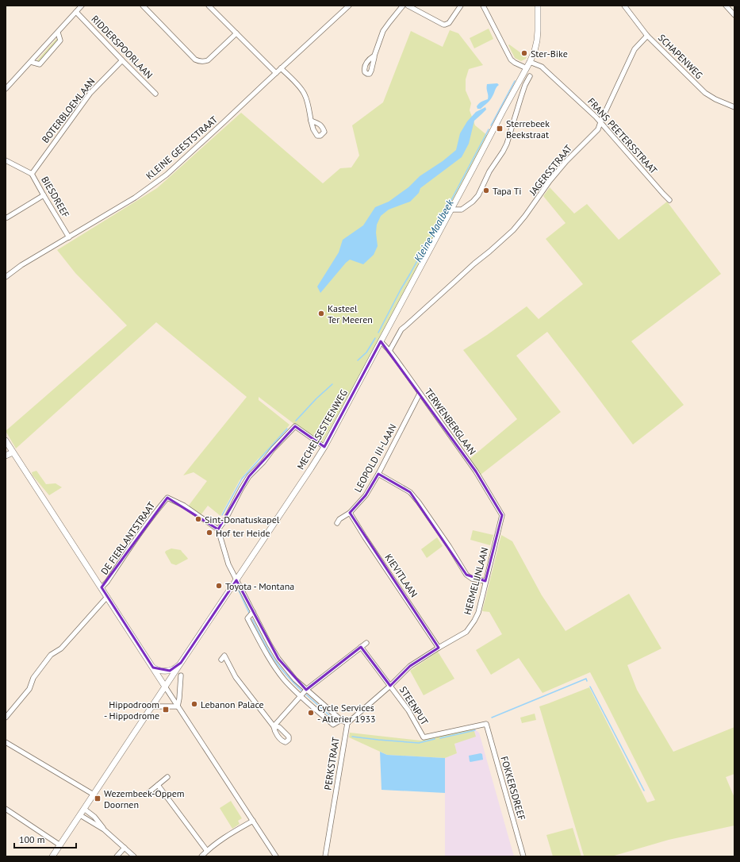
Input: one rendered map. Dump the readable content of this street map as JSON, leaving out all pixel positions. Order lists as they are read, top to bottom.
{
  "streets": {
    "main road": ["MECHELSESTEENWEG"],
    "street": [
      "RIDDERSPOORLAAN",
      "SCHAPENWEG",
      "BOTERBLOEMLAAN",
      "FRANS PEETERSSTRAAT",
      "KLEINE GEESTSTRAAT",
      "JAGERSSTRAAT",
      "BIESDREEF",
      "TERWENBERGLAAN",
      "LEOPOLD III-LAAN",
      "DE FIERLANTSTRAAT",
      "KIEVITLAAN",
      "HERMELIJNLAAN",
      "STEENPUT",
      "PERKSTRAAT",
      "FOKKERSDREEF"
    ]
  },
  "crossings": [
    ["RIDDERSPOORLAAN", "BOTERBLOEMLAAN"],
    ["SCHAPENWEG", "JAGERSSTRAAT"],
    ["BOTERBLOEMLAAN", "BIESDREEF"],
    ["FRANS PEETERSSTRAAT", "JAGERSSTRAAT"],
    ["FRANS PEETERSSTRAAT", "MECHELSESTEENWEG"],
    ["KLEINE GEESTSTRAAT", "BIESDREEF"],
    ["JAGERSSTRAAT", "TERWENBERGLAAN"],
    ["TERWENBERGLAAN", "MECHELSESTEENWEG"],
    ["TERWENBERGLAAN", "LEOPOLD III-LAAN"],
    ["TERWENBERGLAAN", "HERMELIJNLAAN"],
    ["LEOPOLD III-LAAN", "KIEVITLAAN"],
    ["KIEVITLAAN", "HERMELIJNLAAN"],
    ["HERMELIJNLAAN", "STEENPUT"],
    ["HERMELIJNLAAN", "PERKSTRAAT"],
    ["STEENPUT", "FOKKERSDREEF"]
  ],
  "water": ["Kleine Maalbeek"],
  "places": {
    "other": [
      "Ster-Bike",
      "Tapa Ti",
      "Kasteel Ter Meeren",
      "Sint-Donatuskapel",
      "Hof ter Heide",
      "Toyota - Montana",
      "Lebanon Palace",
      "Cycle Services - Atlerier 1933"
    ],
    "transit": ["Sterrebeek Beekstraat", "Hippodroom - Hippodrome", "Wezembeek-Oppem Doornen"]
  },
  "scale_bar": "100 m"
}
